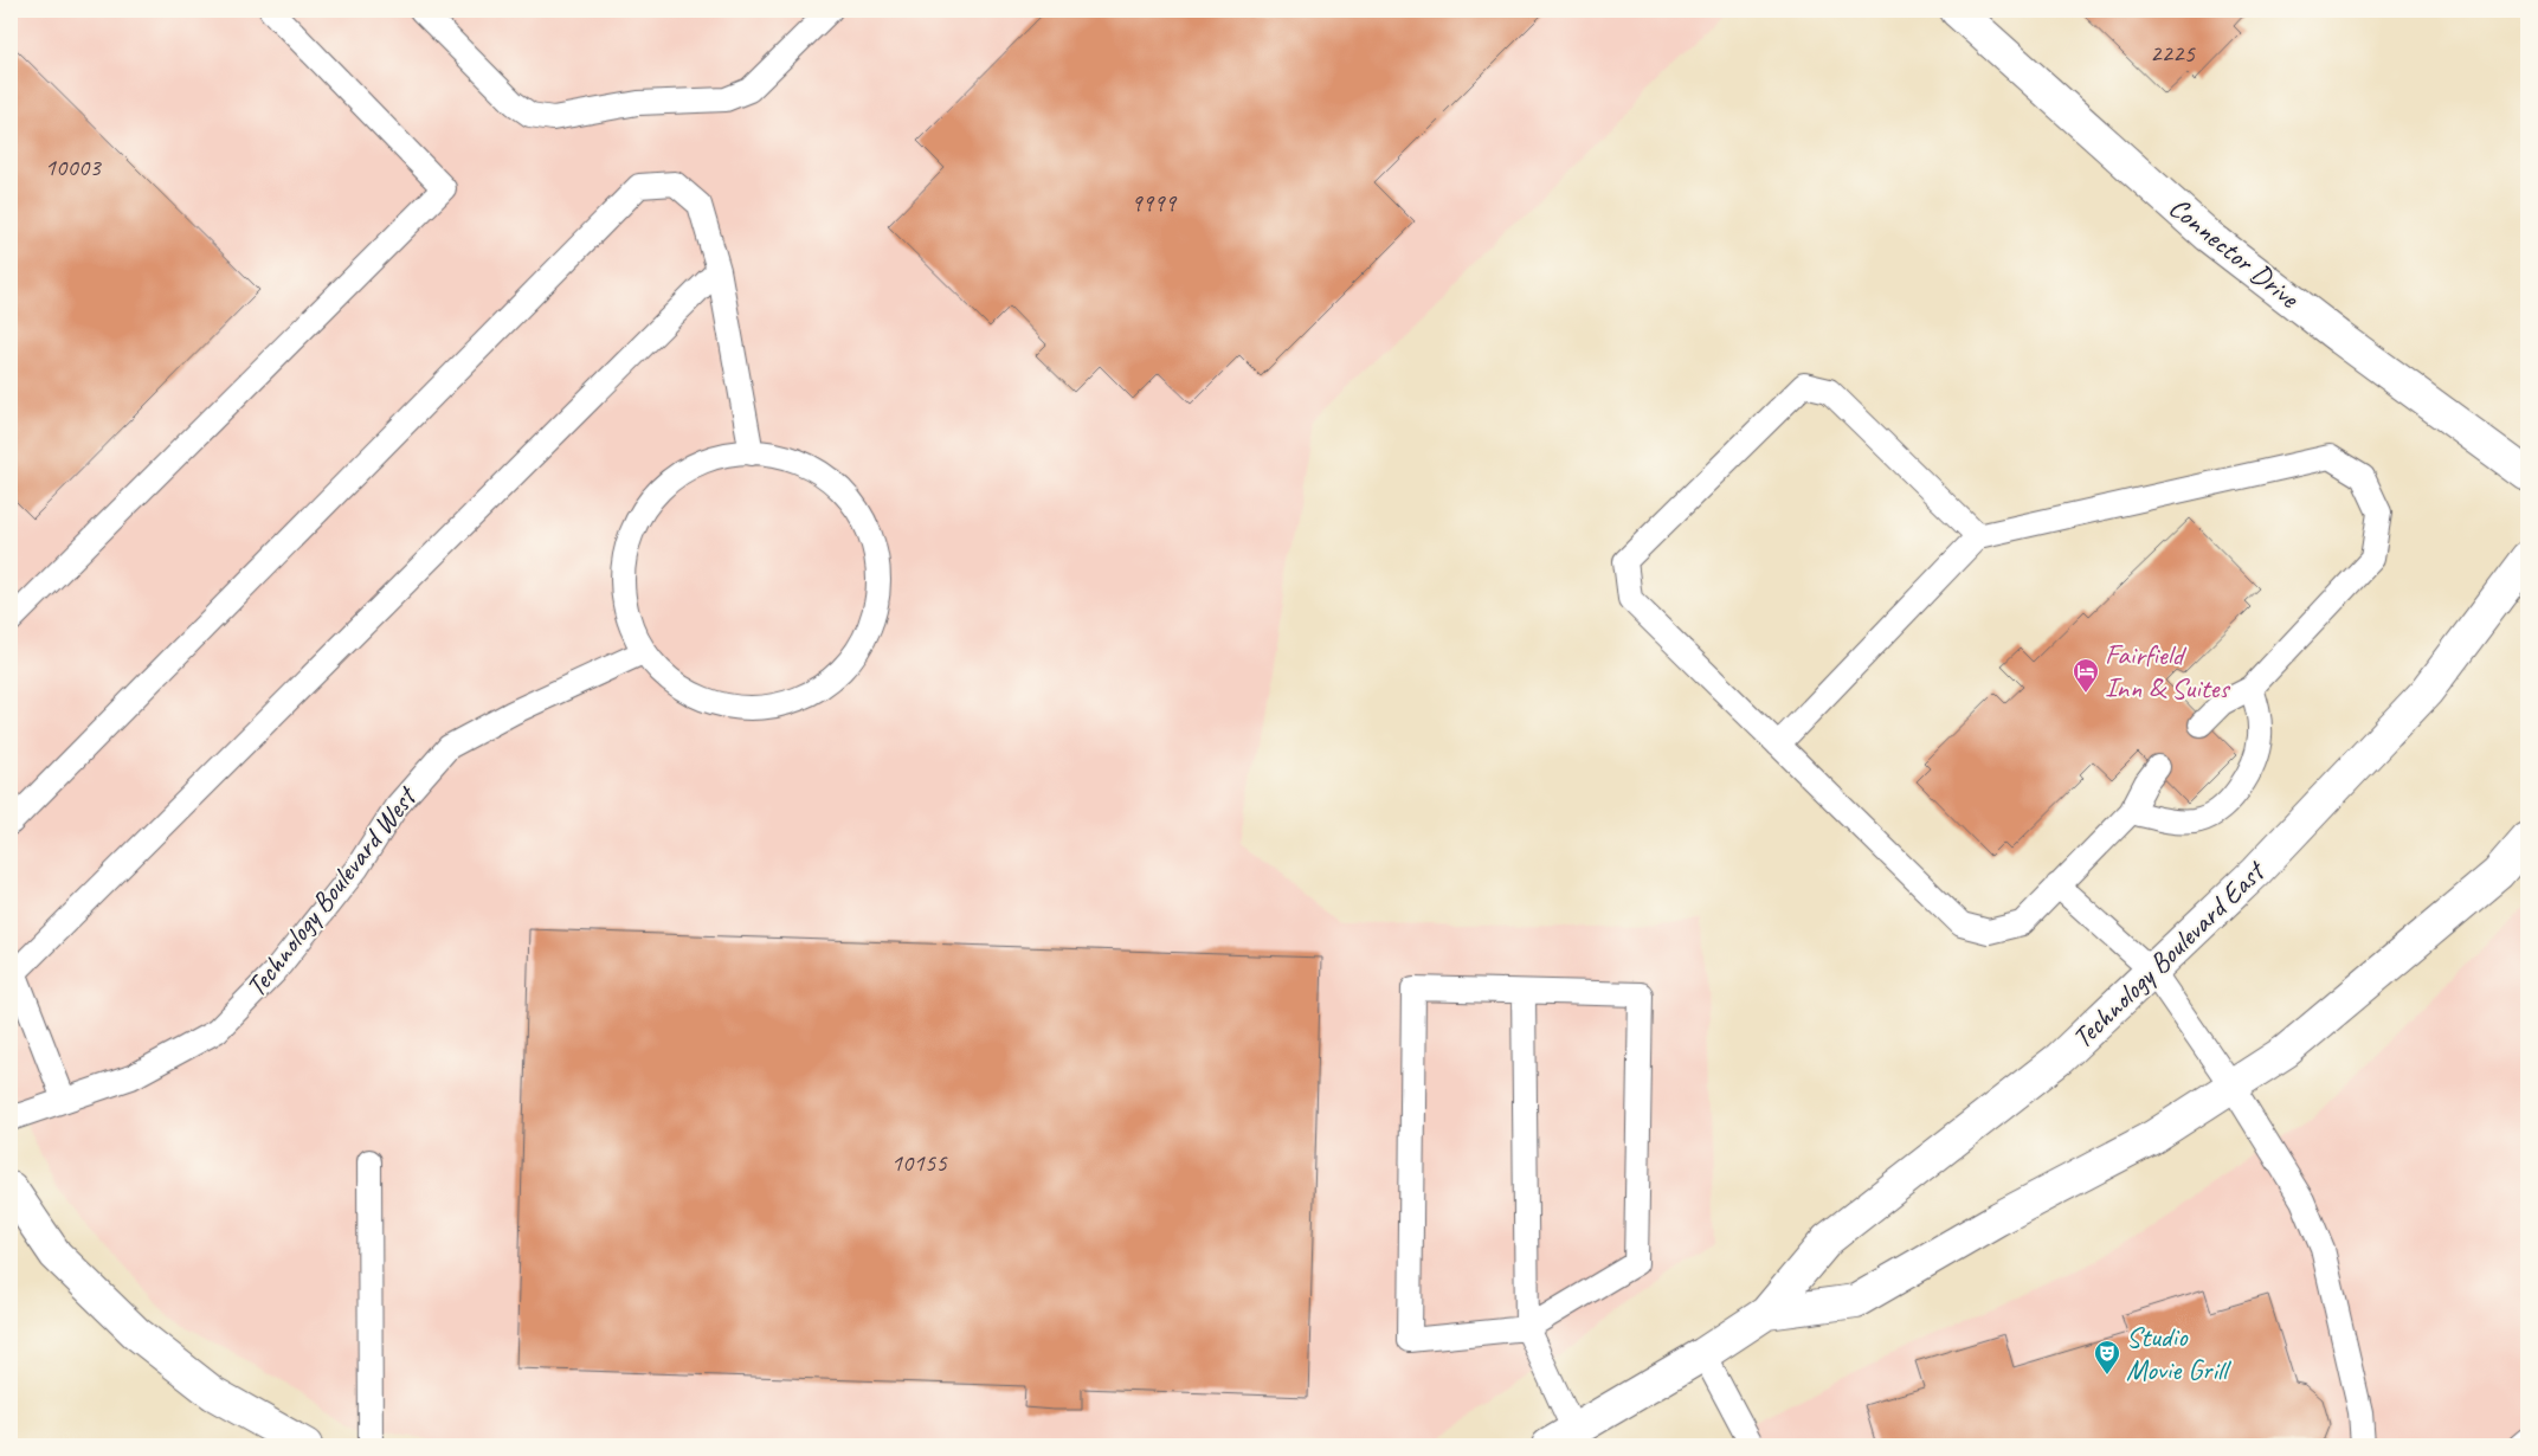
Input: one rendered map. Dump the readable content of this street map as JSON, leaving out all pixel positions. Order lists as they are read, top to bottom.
{
  "streets": {
    "street": ["Connector Drive", "Technology Boulevard East"],
    "lane": ["Technology Boulevard West"]
  },
  "places": {
    "hotel": ["Fairfield Inn & Suites"],
    "theatre": ["Studio Movie Grill"]
  },
  "house_numbers": [
    "2225",
    "10003",
    "9999",
    "10155"
  ]
}
